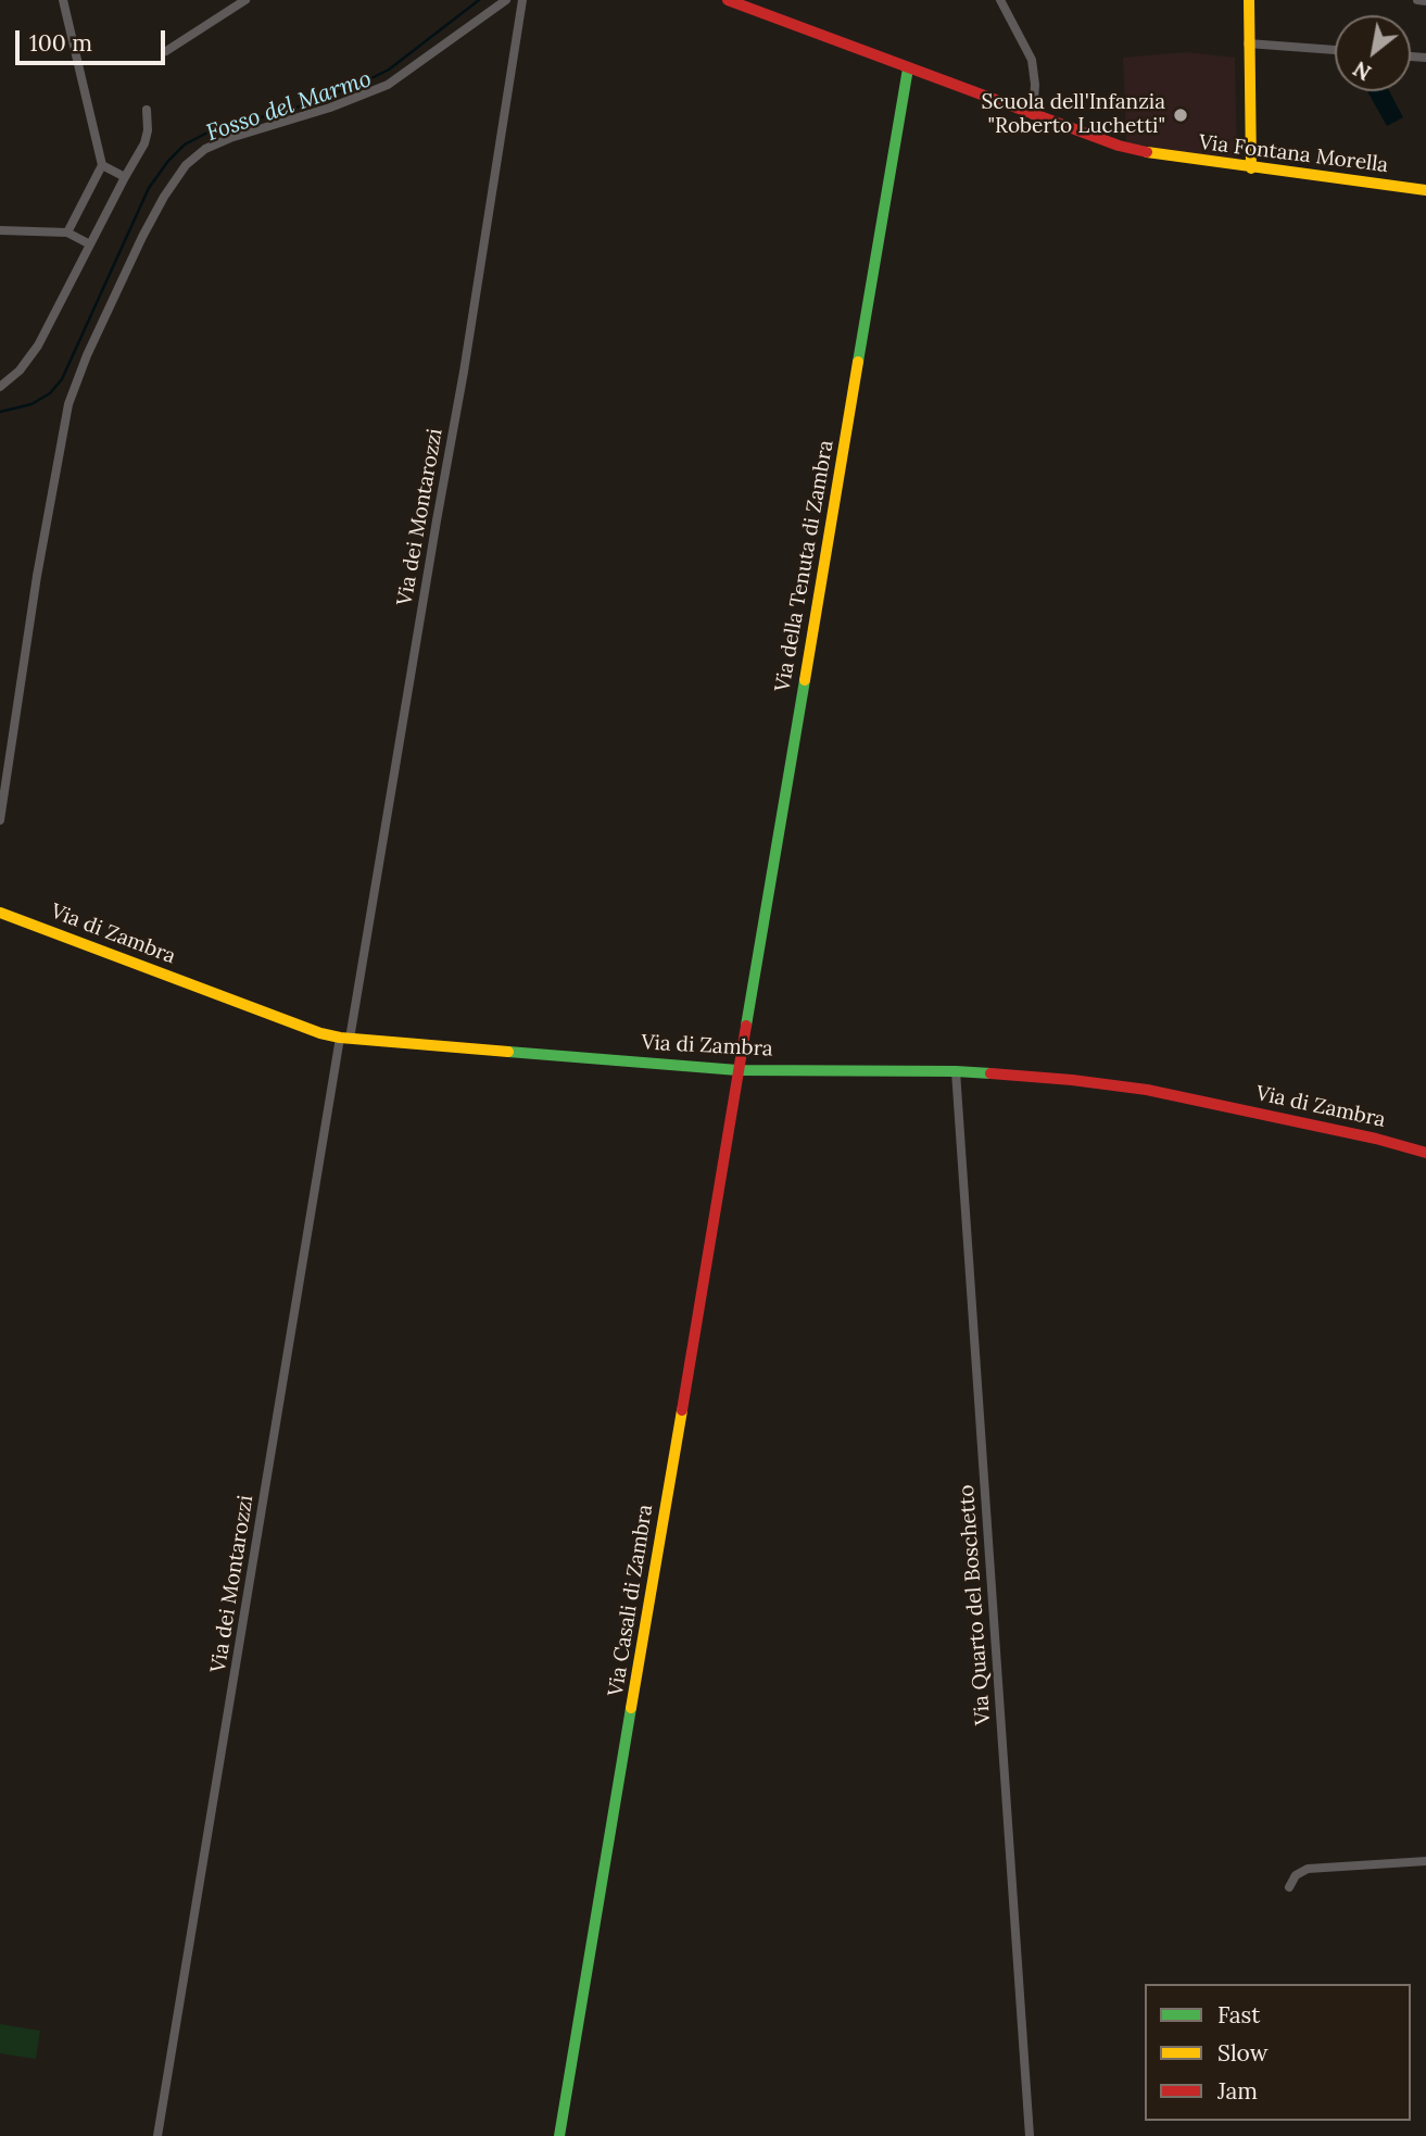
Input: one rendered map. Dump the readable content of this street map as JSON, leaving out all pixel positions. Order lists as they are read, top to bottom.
{
  "streets": {
    "street": [
      "Via Fontana Morella",
      "Via dei Montarozzi",
      "Via della Tenuta di Zambra",
      "Via di Zambra",
      "Via Casali di Zambra",
      "Via Quarto del Boschetto"
    ]
  },
  "crossings": [
    ["Via Fontana Morella", "Via della Tenuta di Zambra"],
    ["Via dei Montarozzi", "Via di Zambra"],
    ["Via della Tenuta di Zambra", "Via di Zambra"],
    ["Via della Tenuta di Zambra", "Via Casali di Zambra"],
    ["Via di Zambra", "Via Casali di Zambra"],
    ["Via di Zambra", "Via Quarto del Boschetto"]
  ],
  "water": ["Fosso del Marmo"],
  "places": ["Scuola dell'Infanzia \"Roberto Luchetti\""],
  "legend": ["Fast", "Slow", "Jam"],
  "scale_bar": "100 m",
  "north": "bottom left"
}
